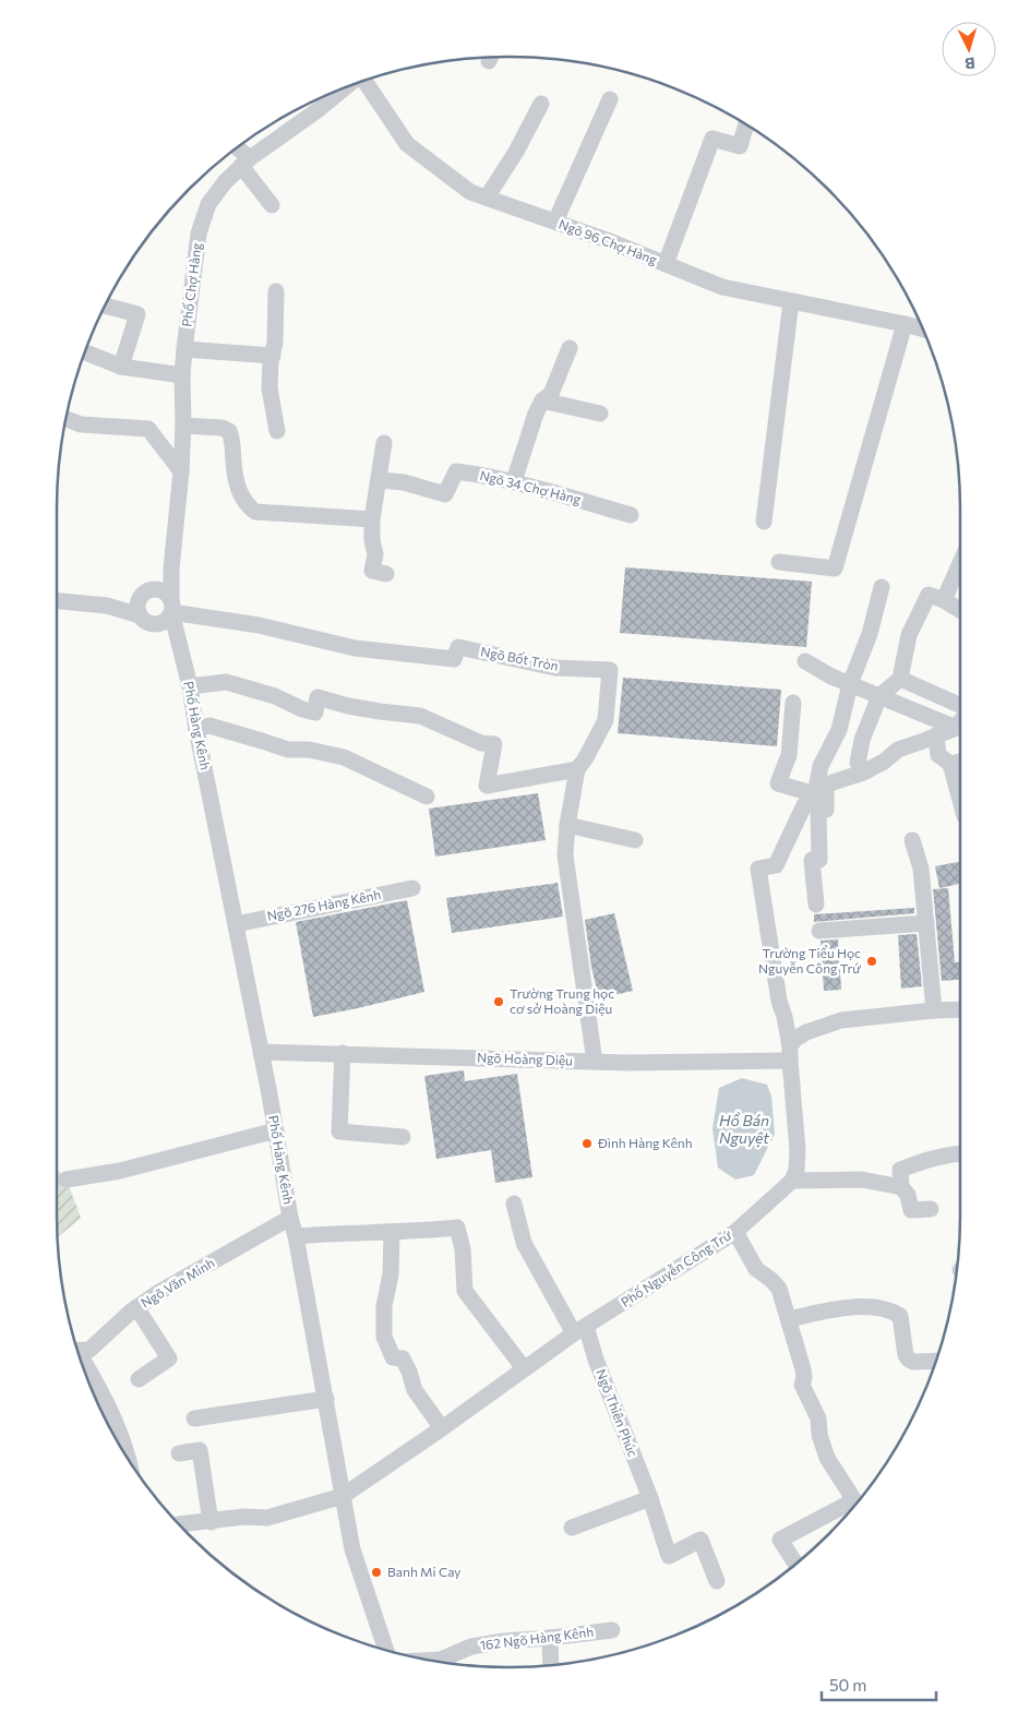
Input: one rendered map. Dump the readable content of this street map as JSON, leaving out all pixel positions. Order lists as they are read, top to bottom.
{
  "streets": {
    "street": [
      "Ngõ 96 Chợ Hàng",
      "Phố Chợ Hàng",
      "Ngõ 34 Chợ Hàng",
      "Ngõ Bốt Tròn",
      "Phố Hàng Kênh",
      "Ngõ 276 Hàng Kênh",
      "Ngõ Hoàng Diệu",
      "Phố Nguyễn Công Trứ",
      "Ngõ Văn Minh",
      "Ngõ Thiên Phúc",
      "162 Ngõ Hàng Kênh"
    ]
  },
  "crossings": [
    ["Phố Chợ Hàng", "Ngõ Bốt Tròn"],
    ["Phố Chợ Hàng", "Phố Hàng Kênh"],
    ["Ngõ Bốt Tròn", "Phố Hàng Kênh"],
    ["Ngõ Bốt Tròn", "Ngõ Hoàng Diệu"],
    ["Phố Hàng Kênh", "Ngõ 276 Hàng Kênh"],
    ["Phố Hàng Kênh", "Ngõ Hoàng Diệu"],
    ["Phố Hàng Kênh", "Phố Nguyễn Công Trứ"],
    ["Phố Hàng Kênh", "Ngõ Văn Minh"],
    ["Phố Nguyễn Công Trứ", "Ngõ Thiên Phúc"]
  ],
  "water": ["Hồ Bán Nguyệt"],
  "places": [
    "Trường Tiểu Học Nguyễn Công Trứ",
    "Trường Trung học cơ sở Hoàng Diệu",
    "Đình Hàng Kênh",
    "Banh Mi Cay"
  ],
  "scale_bar": "50 m",
  "north": "bottom"
}
